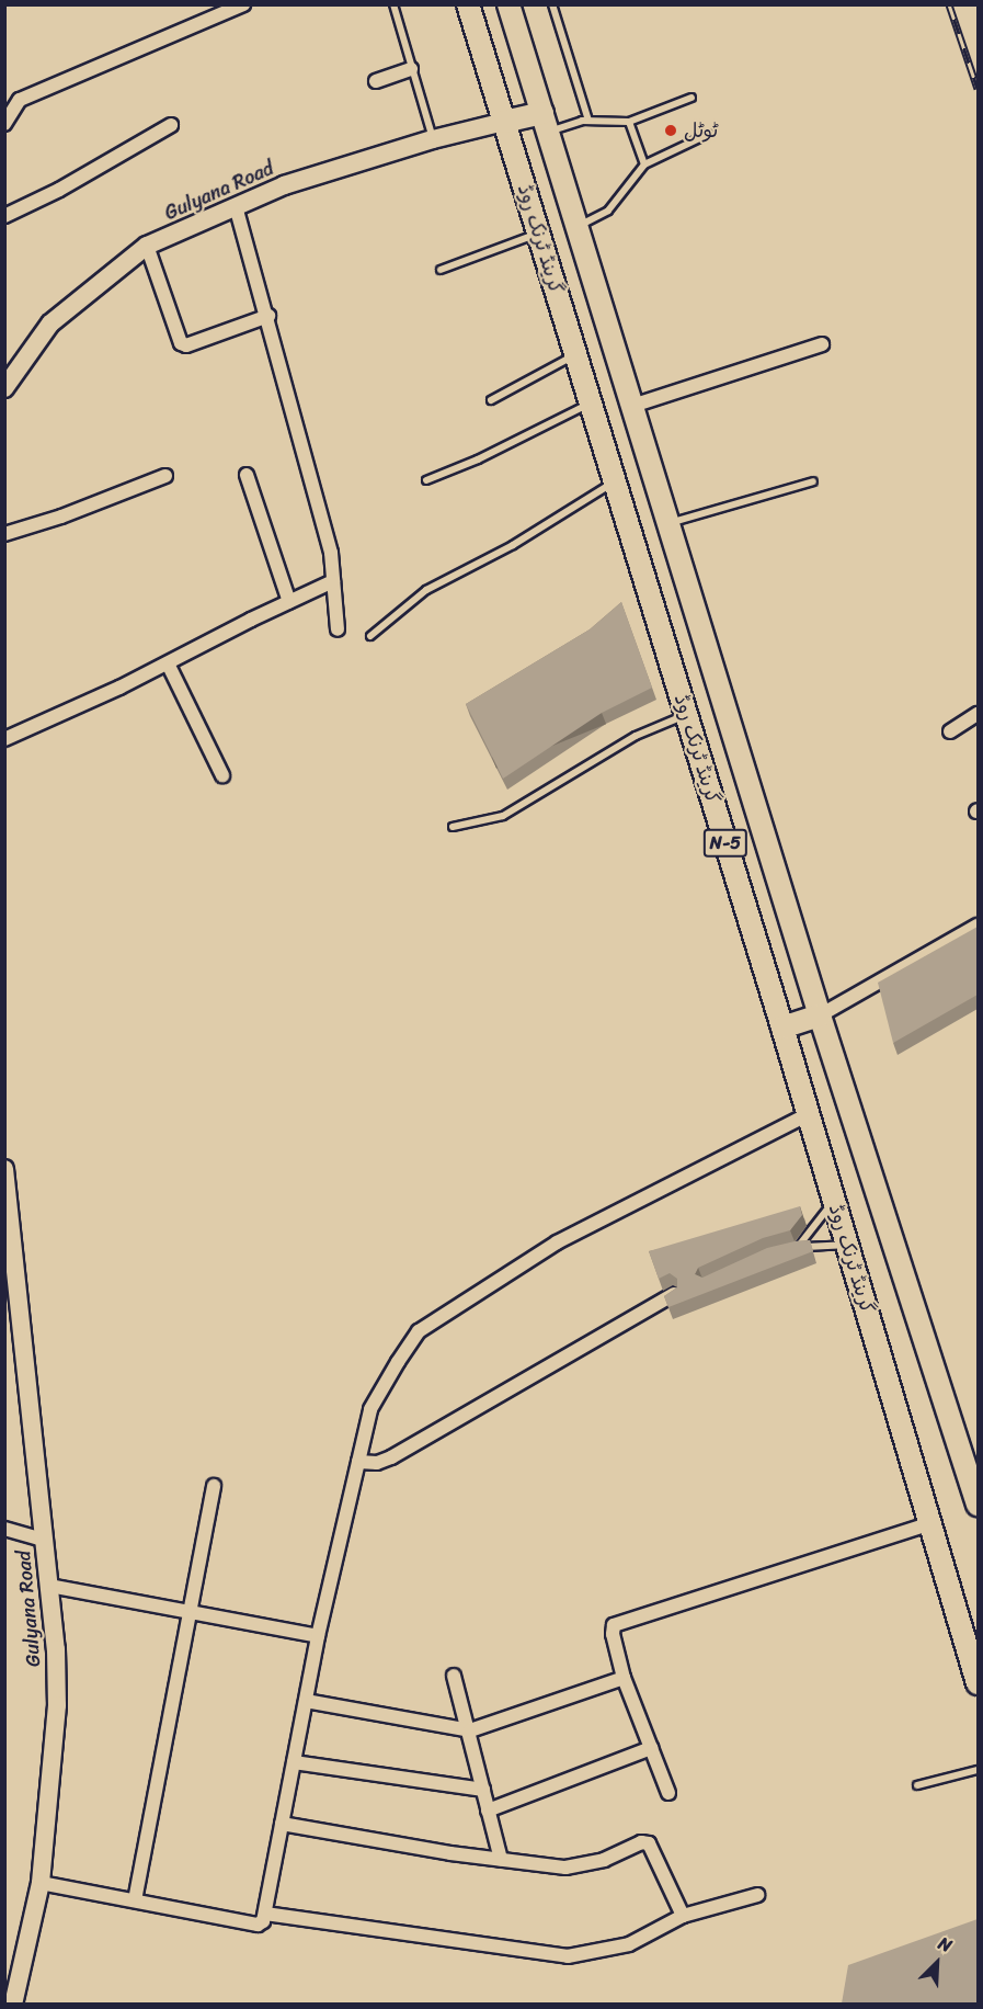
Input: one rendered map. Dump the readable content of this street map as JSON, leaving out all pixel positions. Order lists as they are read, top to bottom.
{
  "streets": {
    "highway": ["گرینڈ ٹرنک روڈ", "N-5"],
    "main road": ["Gulyana Road"]
  },
  "crossings": [
    ["Gulyana Road", "گرینڈ ٹرنک روڈ"]
  ],
  "places": ["ٹوٹل"],
  "north": "top right"
}
